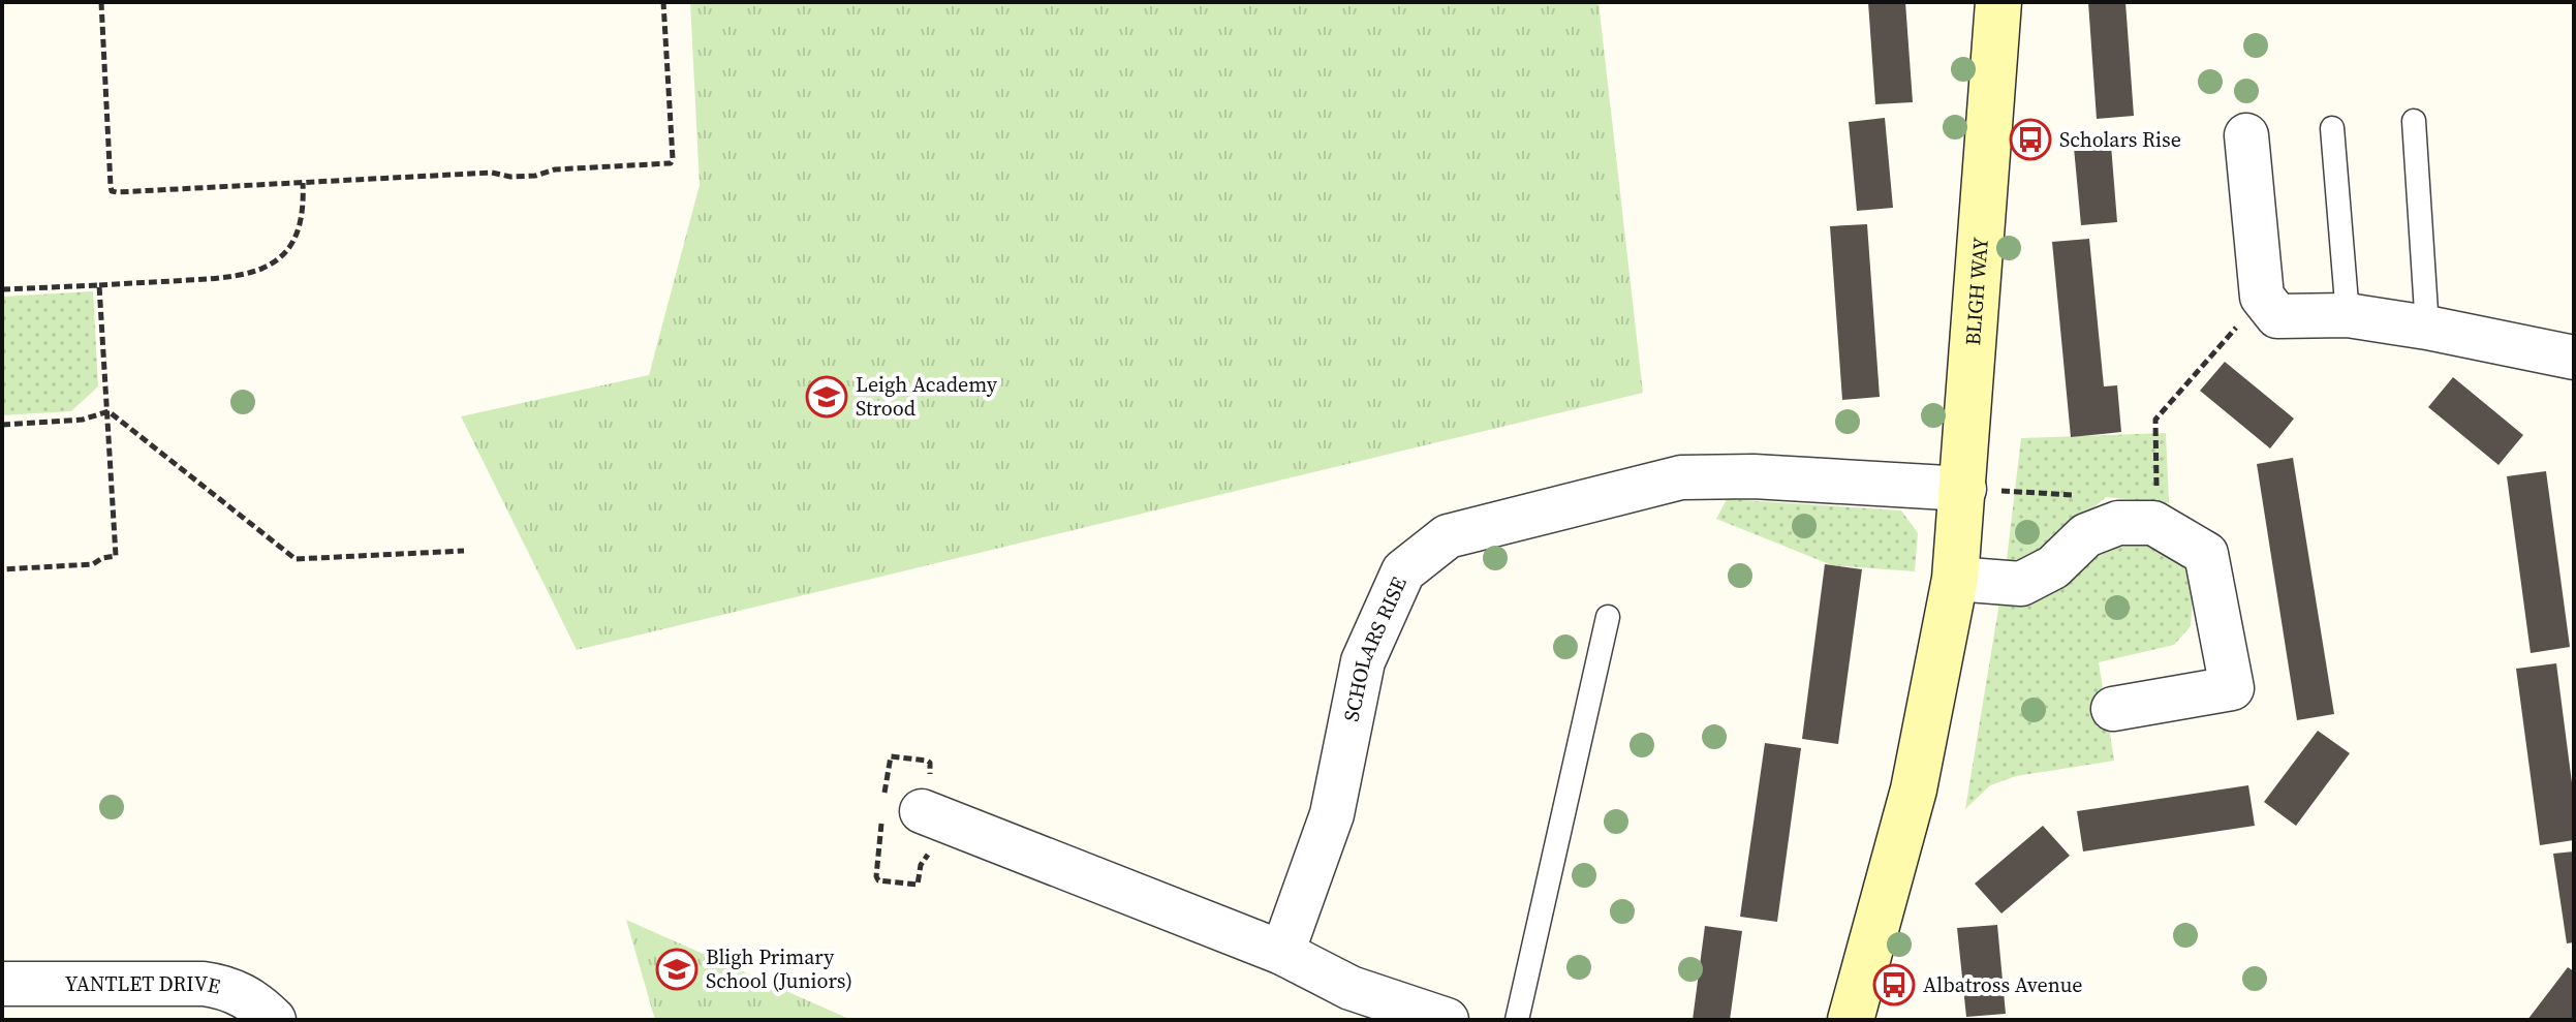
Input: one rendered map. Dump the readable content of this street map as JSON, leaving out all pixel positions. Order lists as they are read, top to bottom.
{
  "streets": {
    "street": ["BLIGH WAY", "SCHOLARS RISE", "YANTLET DRIVE"]
  },
  "crossings": [
    ["BLIGH WAY", "SCHOLARS RISE"]
  ],
  "places": {
    "bus stop": ["Scholars Rise", "Albatross Avenue"],
    "school or university": ["Leigh Academy Strood", "Bligh Primary School (Juniors)"]
  }
}
